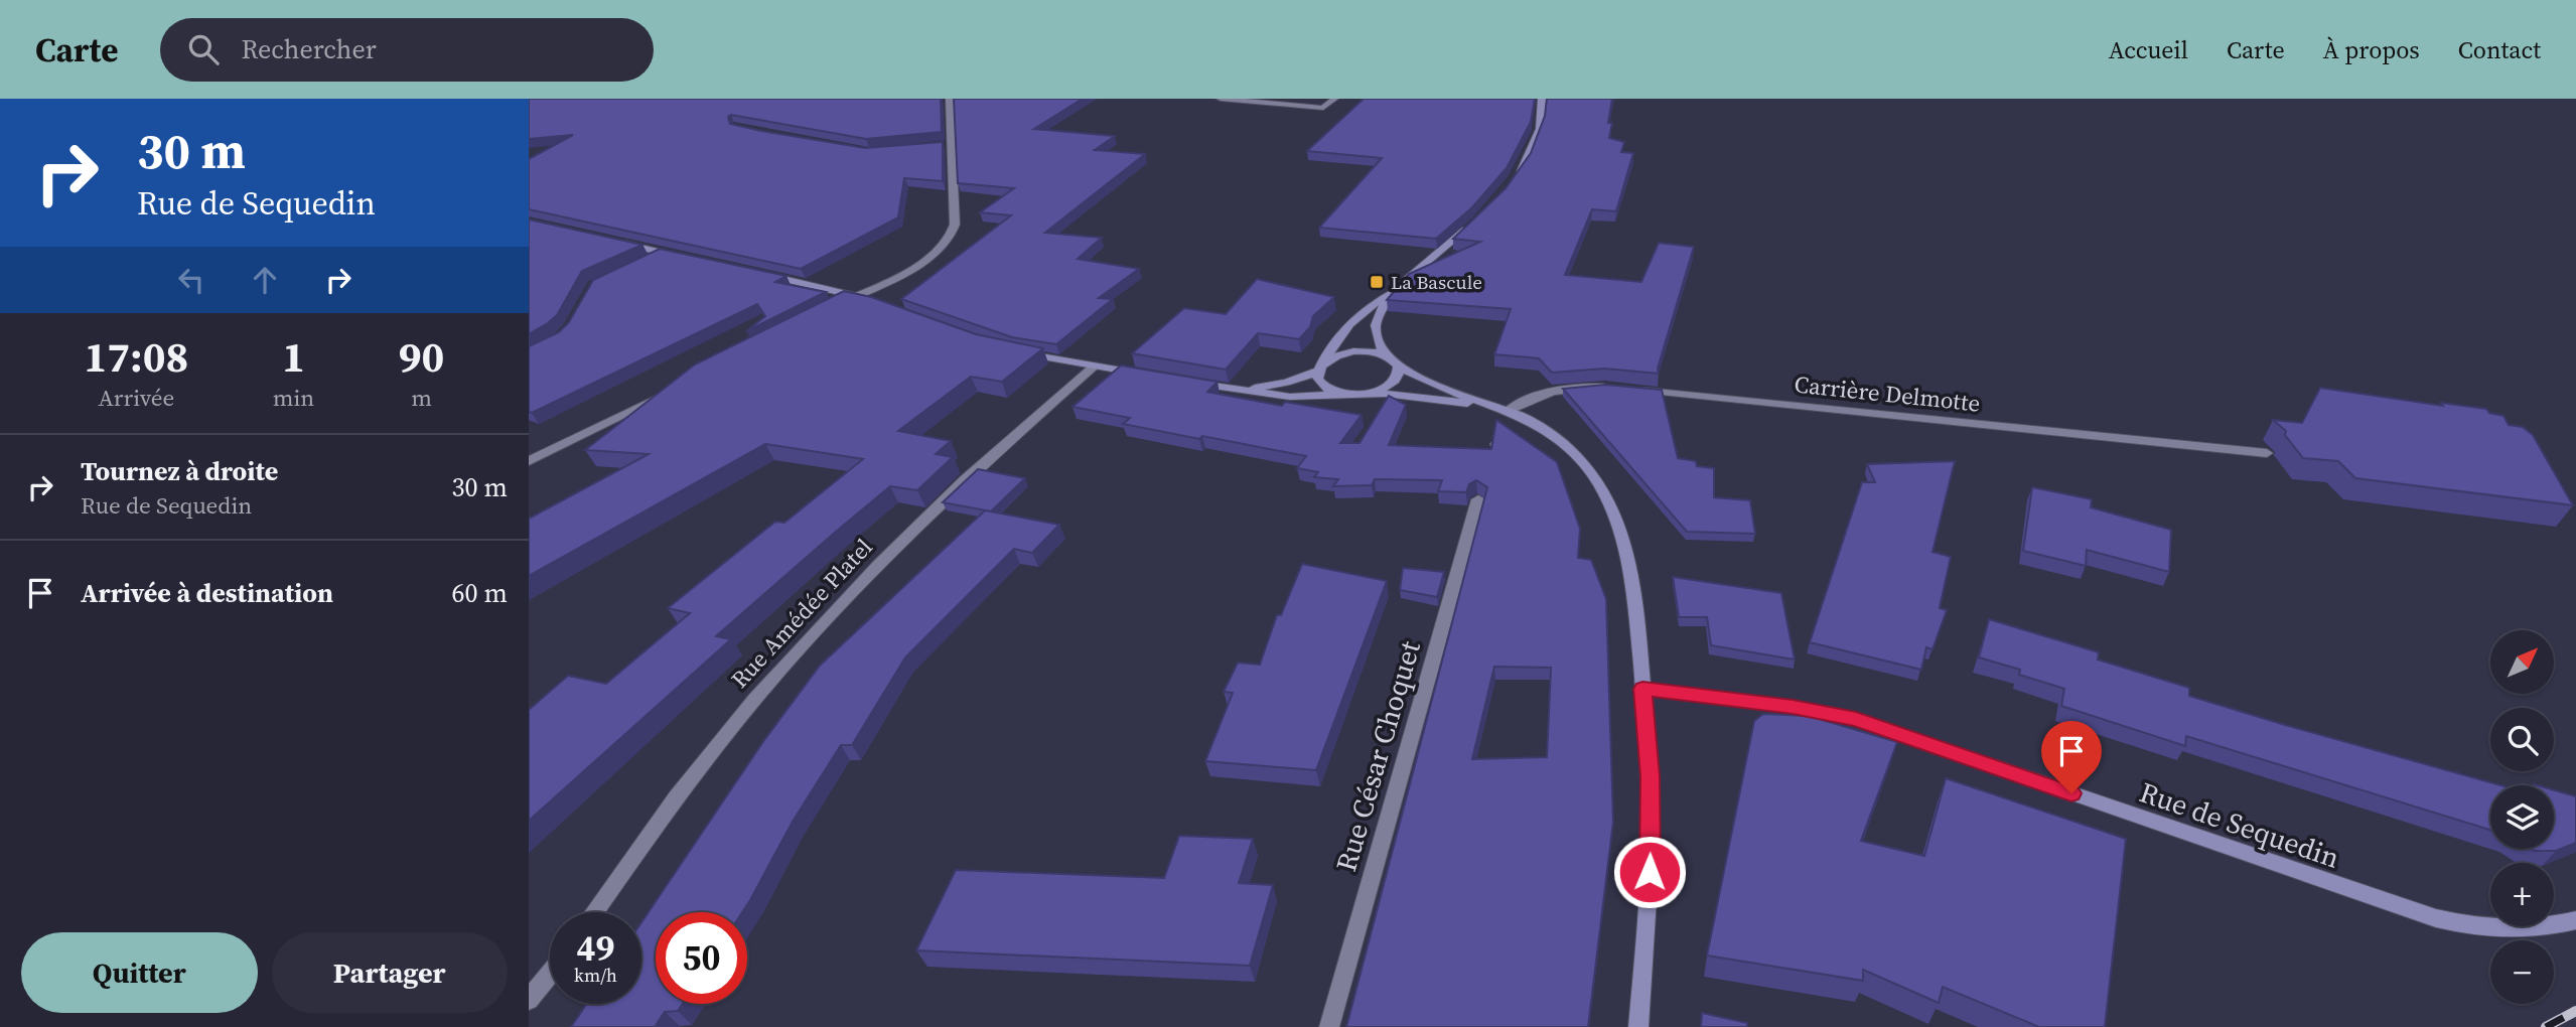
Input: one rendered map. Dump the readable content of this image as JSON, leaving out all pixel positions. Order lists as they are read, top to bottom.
{
  "streets": {
    "main road": ["Rue de Sequedin"],
    "street": ["Carrière Delmotte", "Rue Amédée Platel", "Rue César Choquet"]
  },
  "places": {
    "transit": ["La Bascule"]
  },
  "north": "top right",
  "page": {
    "header": "Carte",
    "search": "Rechercher",
    "nav": [
      "Accueil",
      "Carte",
      "À propos",
      "Contact"
    ],
    "turn": ["30 m", "Rue de Sequedin"],
    "eta": [
      "17:08",
      "Arrivée",
      "1",
      "min",
      "90",
      "m"
    ],
    "list": [
      {
        "name": "Tournez à droite",
        "note": "Rue de Sequedin",
        "value": "30 m"
      },
      {
        "name": "Arrivée à destination",
        "value": "60 m"
      }
    ],
    "map_buttons": ["+", "−"],
    "speed": "49 km/h",
    "limit": "50",
    "buttons": ["Quitter", "Partager"]
  }
}
